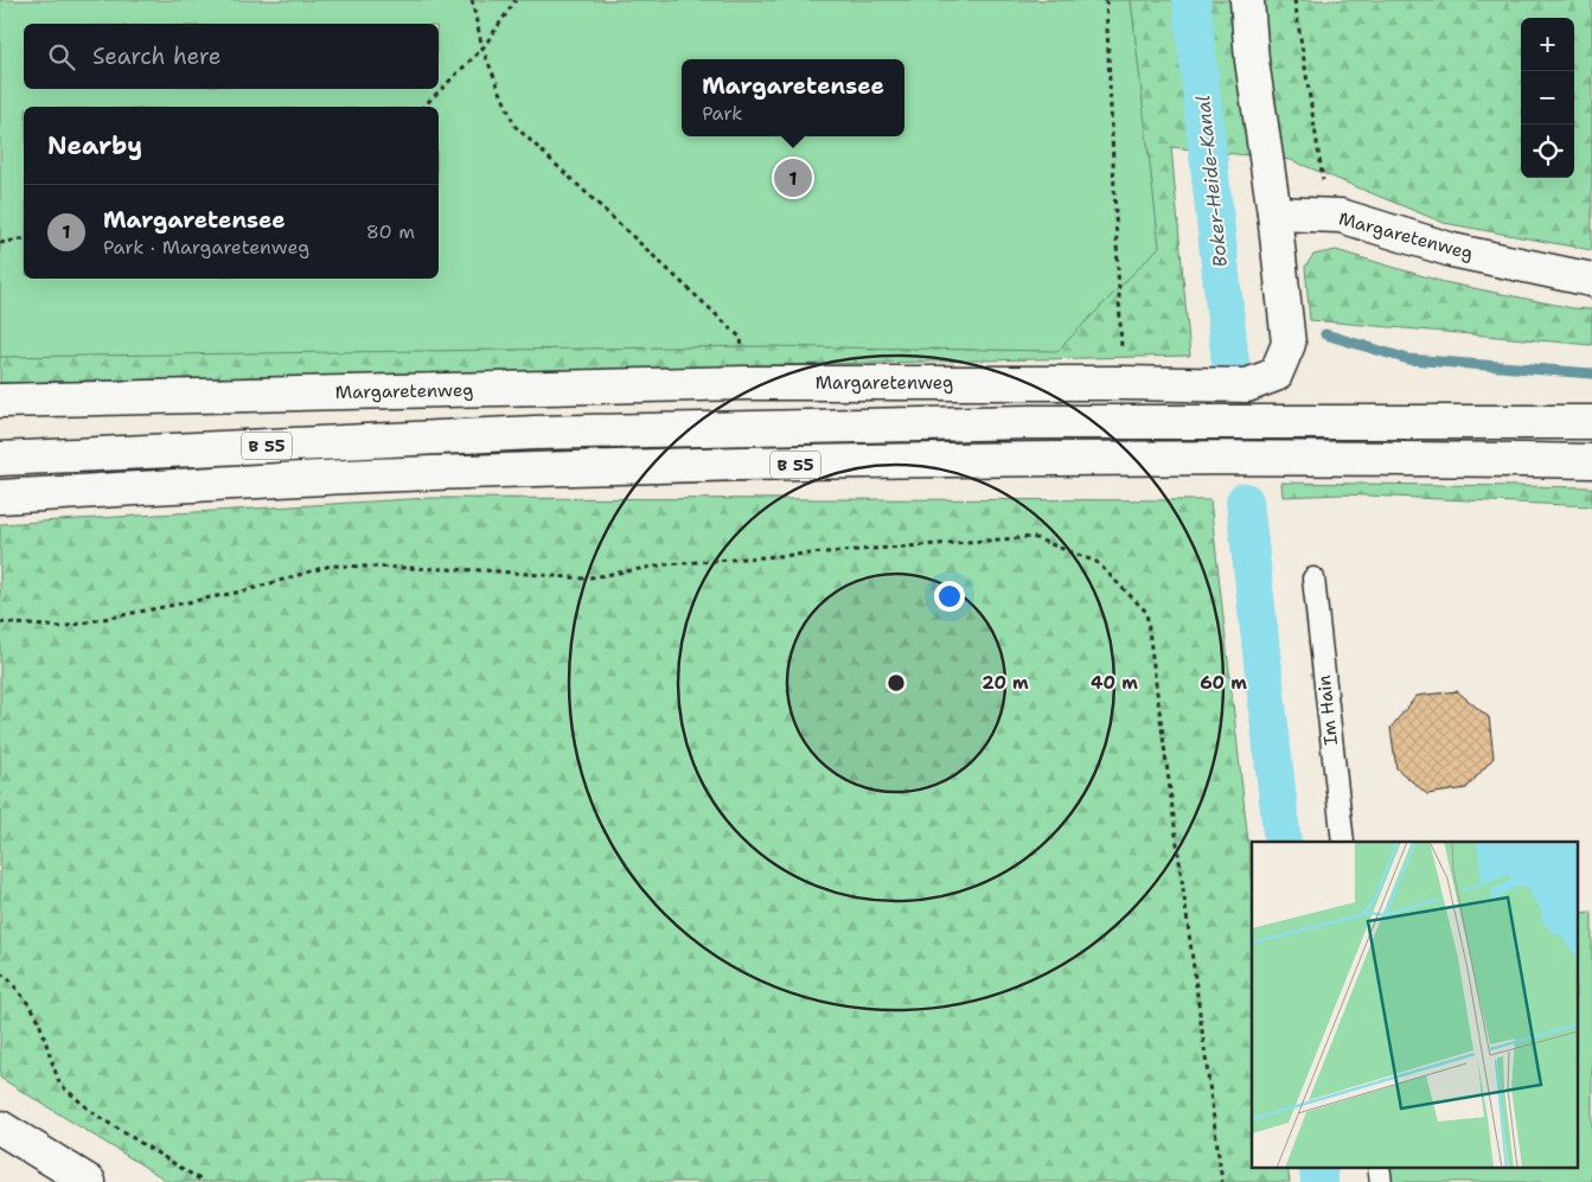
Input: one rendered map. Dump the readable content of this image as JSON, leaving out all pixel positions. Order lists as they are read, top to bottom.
{
  "streets": {
    "main road": ["Margaretenweg", "B 55"],
    "lane": ["Im Hain"]
  },
  "water": ["Boker-Heide-Kanal"],
  "page": {
    "map_buttons": ["+", "−"],
    "search": "Search here",
    "popup": ["Margaretensee", "Park"],
    "heading": "Nearby",
    "pins": "1",
    "list": [
      {
        "mark": "1",
        "name": "Margaretensee",
        "note": "Park · Margaretenweg",
        "value": "80 m"
      }
    ]
  },
  "rings": ["20 m", "40 m", "60 m"]
}
